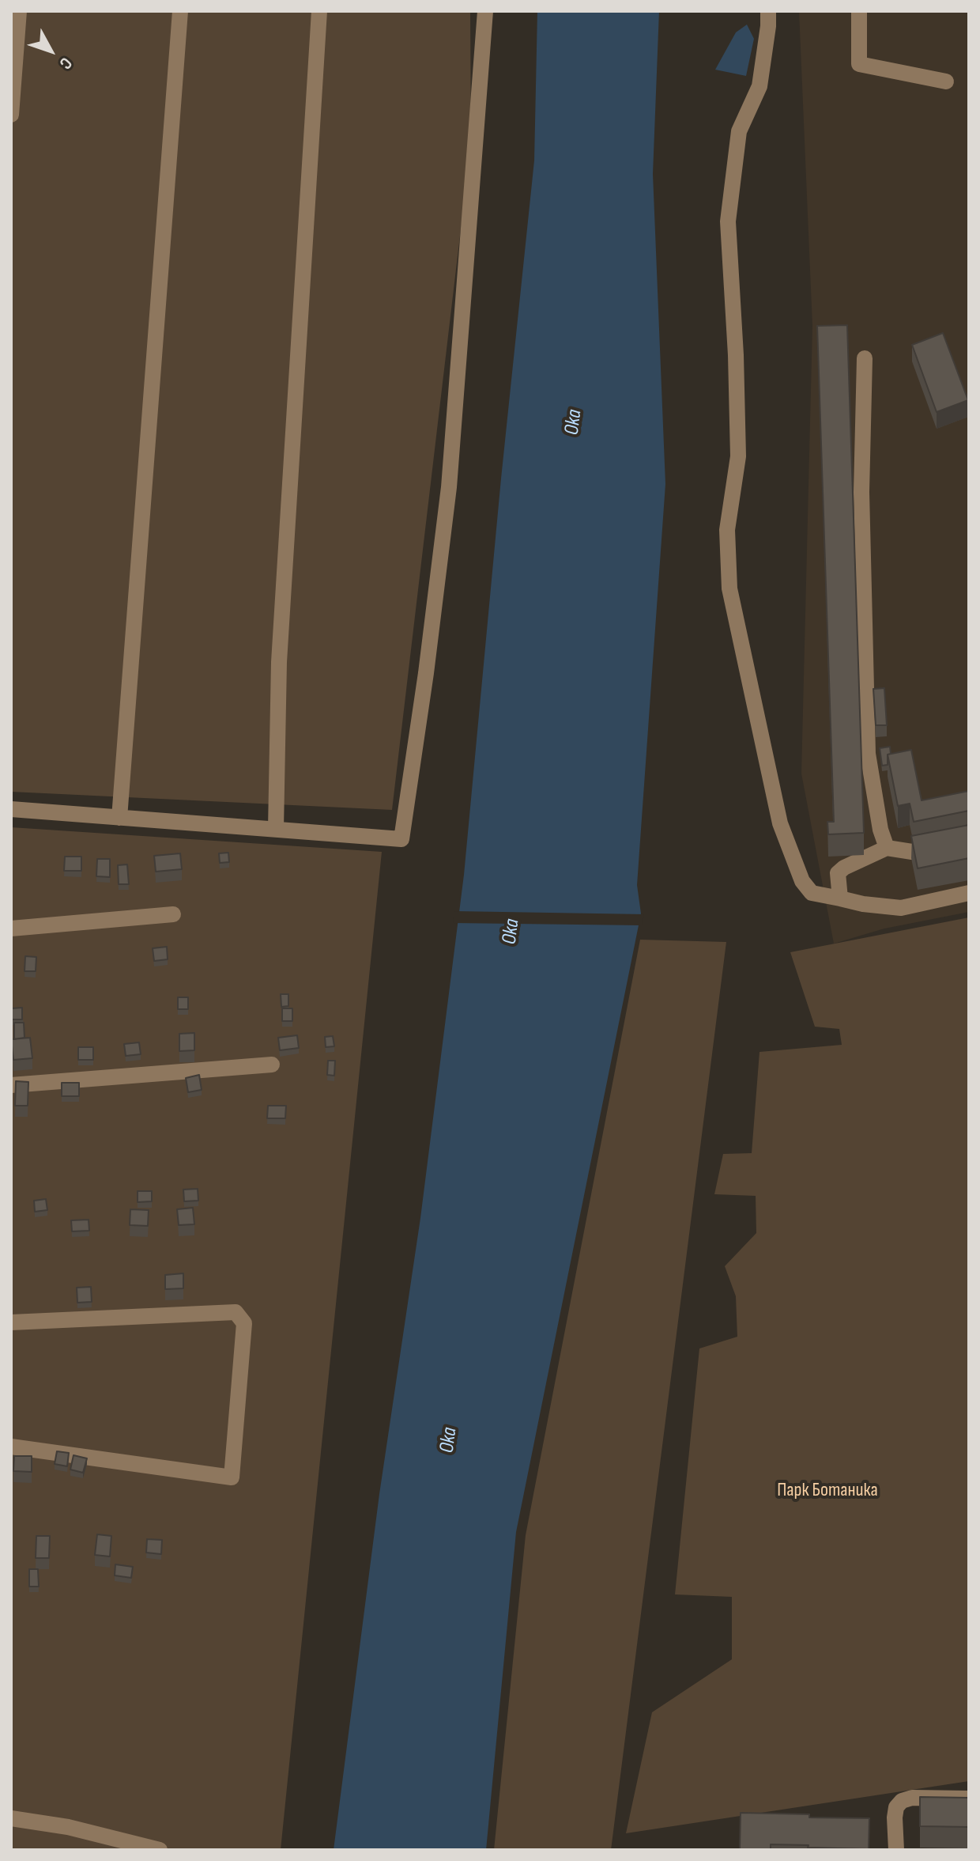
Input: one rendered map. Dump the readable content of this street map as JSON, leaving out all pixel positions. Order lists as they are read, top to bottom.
{
  "water": ["Oka"],
  "parks": ["Парк Ботаника"],
  "north": "bottom right"
}
